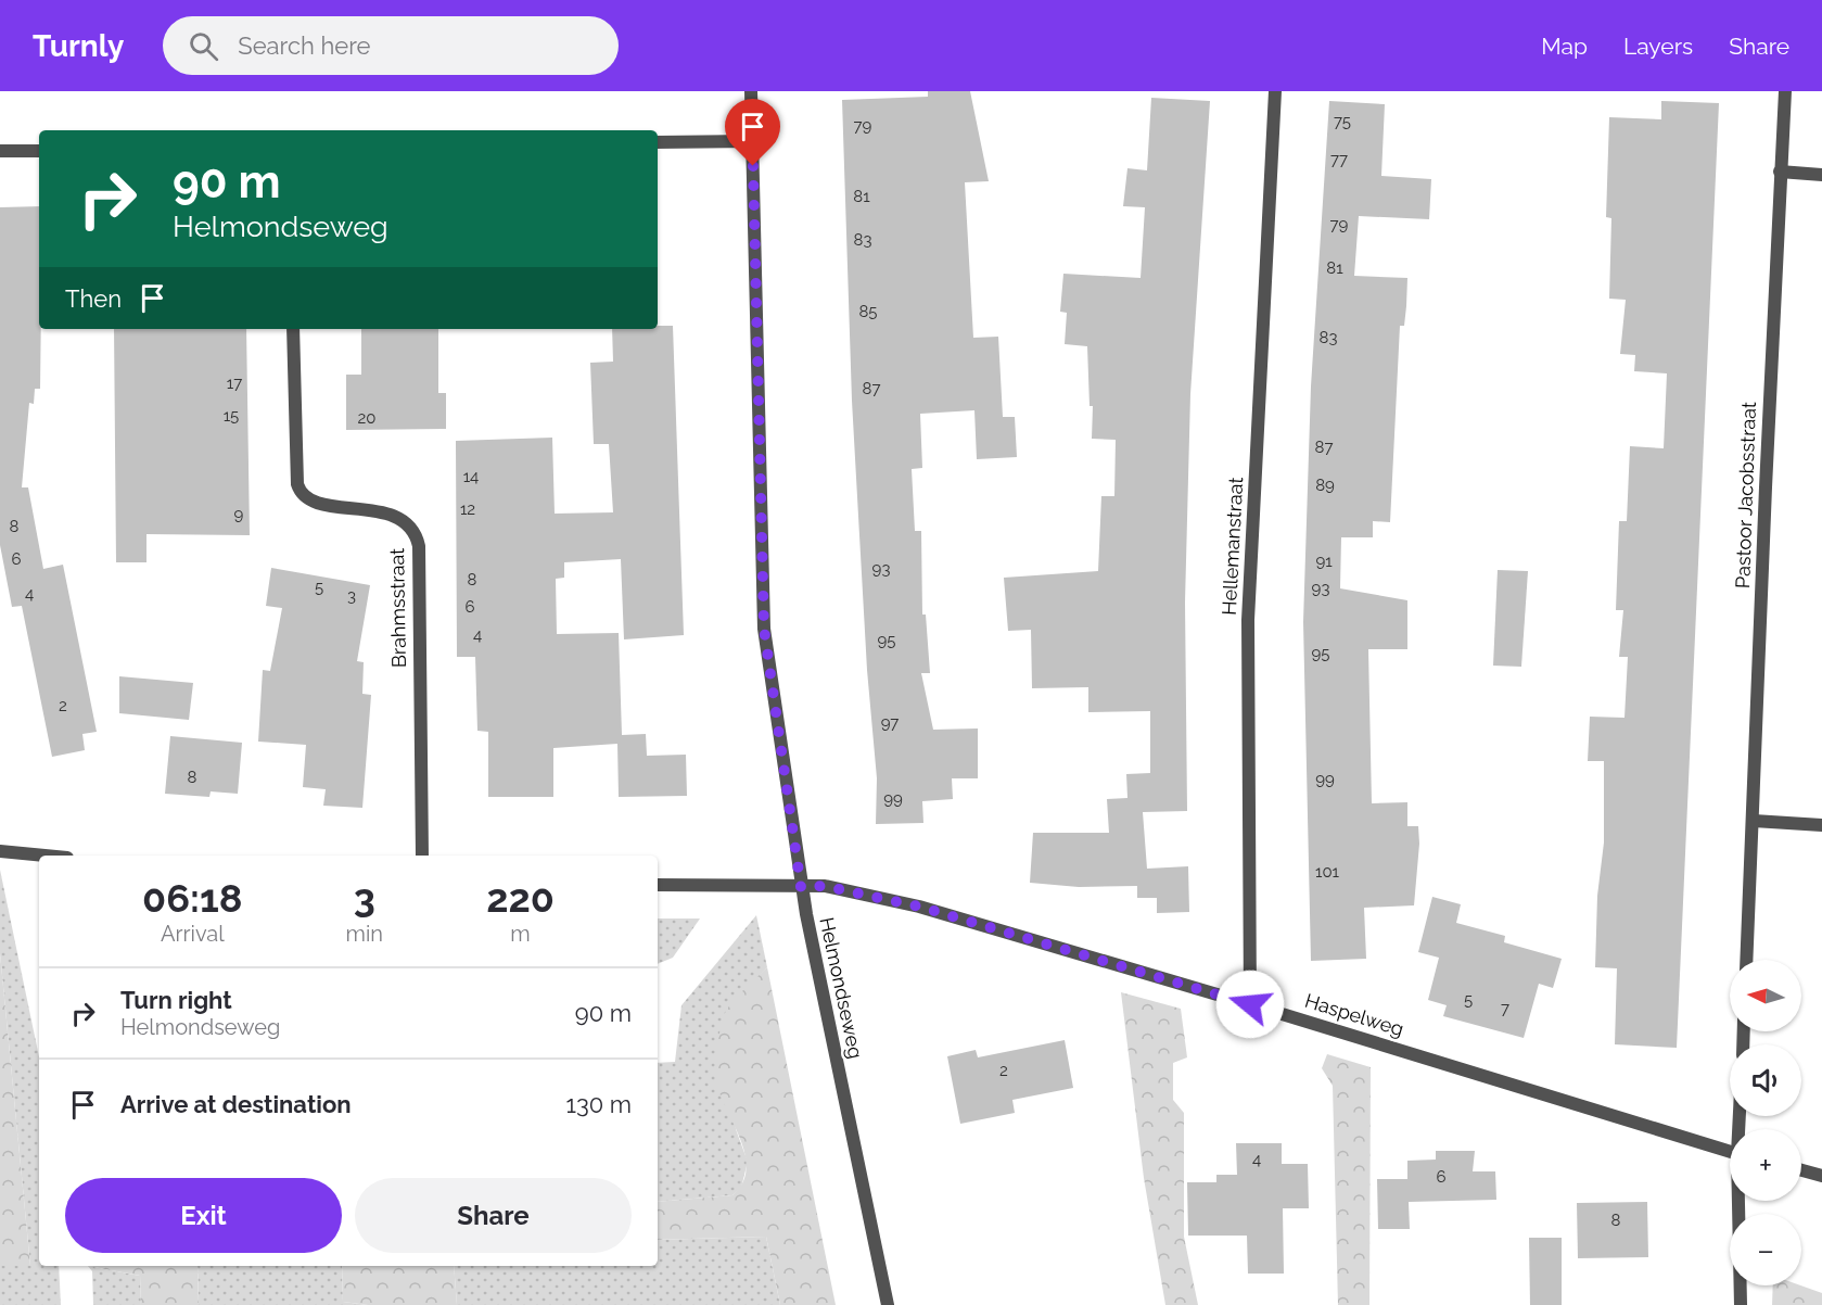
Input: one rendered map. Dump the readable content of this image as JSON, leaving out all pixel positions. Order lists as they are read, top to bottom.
{
  "streets": {
    "street": [
      "Pastoor Jacobsstraat",
      "Hellemanstraat",
      "Brahmsstraat",
      "Helmondseweg",
      "Haspelweg"
    ]
  },
  "crossings": [
    ["Hellemanstraat", "Haspelweg"],
    ["Helmondseweg", "Haspelweg"]
  ],
  "house_numbers": [
    "75",
    "79",
    "77",
    "81",
    "79",
    "83",
    "81",
    "85",
    "83",
    "17",
    "87",
    "15",
    "20",
    "87",
    "14",
    "89",
    "12",
    "9",
    "8",
    "6",
    "91",
    "93",
    "8",
    "5",
    "93",
    "4",
    "3",
    "6",
    "4",
    "95",
    "95",
    "2",
    "97",
    "8",
    "99",
    "99",
    "101",
    "5",
    "7",
    "2",
    "4",
    "6",
    "8"
  ],
  "north": "left",
  "page": {
    "header": "Turnly",
    "search": "Search here",
    "nav": ["Map", "Layers", "Share"],
    "turn": ["90 m", "Helmondseweg"],
    "then": "Then",
    "eta": [
      "06:18",
      "Arrival",
      "3",
      "min",
      "220",
      "m"
    ],
    "map_buttons": ["+", "−"],
    "list": [
      {
        "name": "Turn right",
        "note": "Helmondseweg",
        "value": "90 m"
      },
      {
        "name": "Arrive at destination",
        "value": "130 m"
      }
    ],
    "buttons": ["Exit", "Share"]
  }
}
